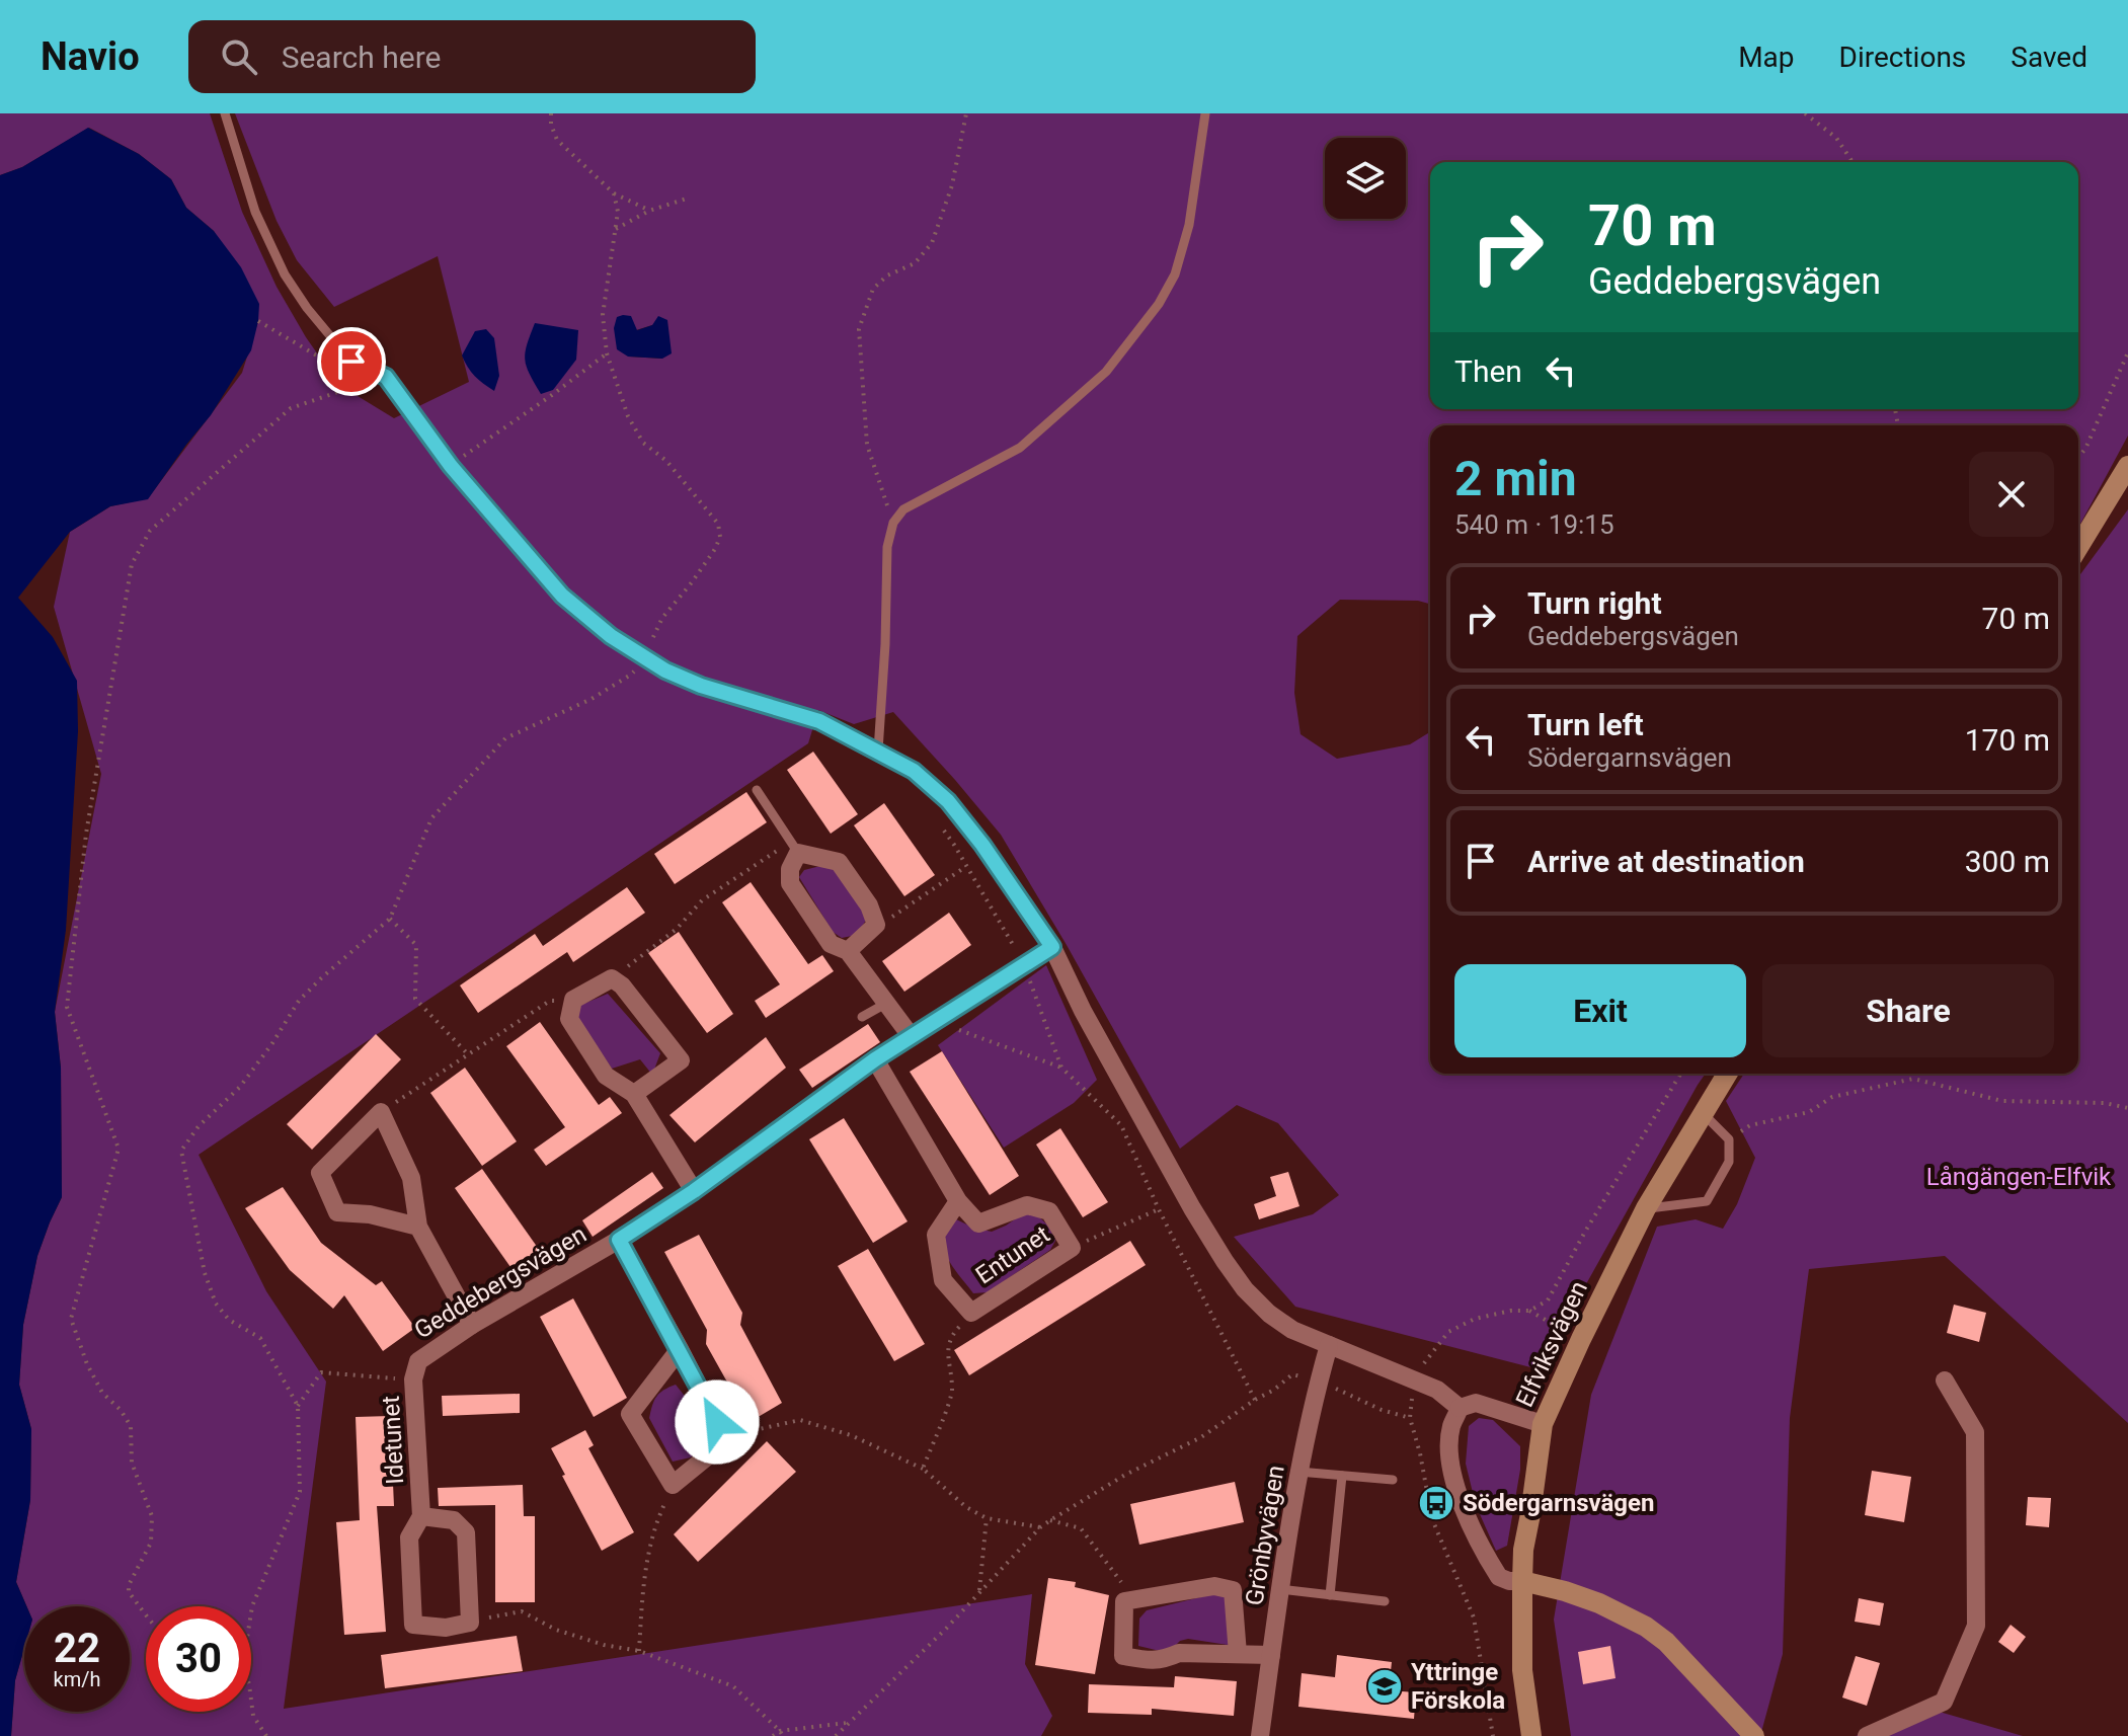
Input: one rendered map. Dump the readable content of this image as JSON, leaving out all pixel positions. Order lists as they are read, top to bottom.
{
  "streets": {
    "street": [
      "Entunet",
      "Geddebergsvägen",
      "Elfviksvägen",
      "Idetunet",
      "Grönbyvägen"
    ]
  },
  "crossings": [
    ["Entunet", "Geddebergsvägen"],
    ["Geddebergsvägen", "Idetunet"]
  ],
  "parks": ["Långängen-Elfvik"],
  "places": {
    "bus stop": ["Södergarnsvägen"],
    "school or university": ["Yttringe Förskola"]
  },
  "page": {
    "header": "Navio",
    "search": "Search here",
    "nav": ["Map", "Directions", "Saved"],
    "turn": ["70 m", "Geddebergsvägen"],
    "then": "Then",
    "heading": ["2 min", "540 m · 19:15"],
    "list": [
      {
        "name": "Turn right",
        "note": "Geddebergsvägen",
        "value": "70 m"
      },
      {
        "name": "Turn left",
        "note": "Södergarnsvägen",
        "value": "170 m"
      },
      {
        "name": "Arrive at destination",
        "value": "300 m"
      }
    ],
    "buttons": ["Exit", "Share"],
    "speed": "22 km/h",
    "limit": "30"
  }
}
